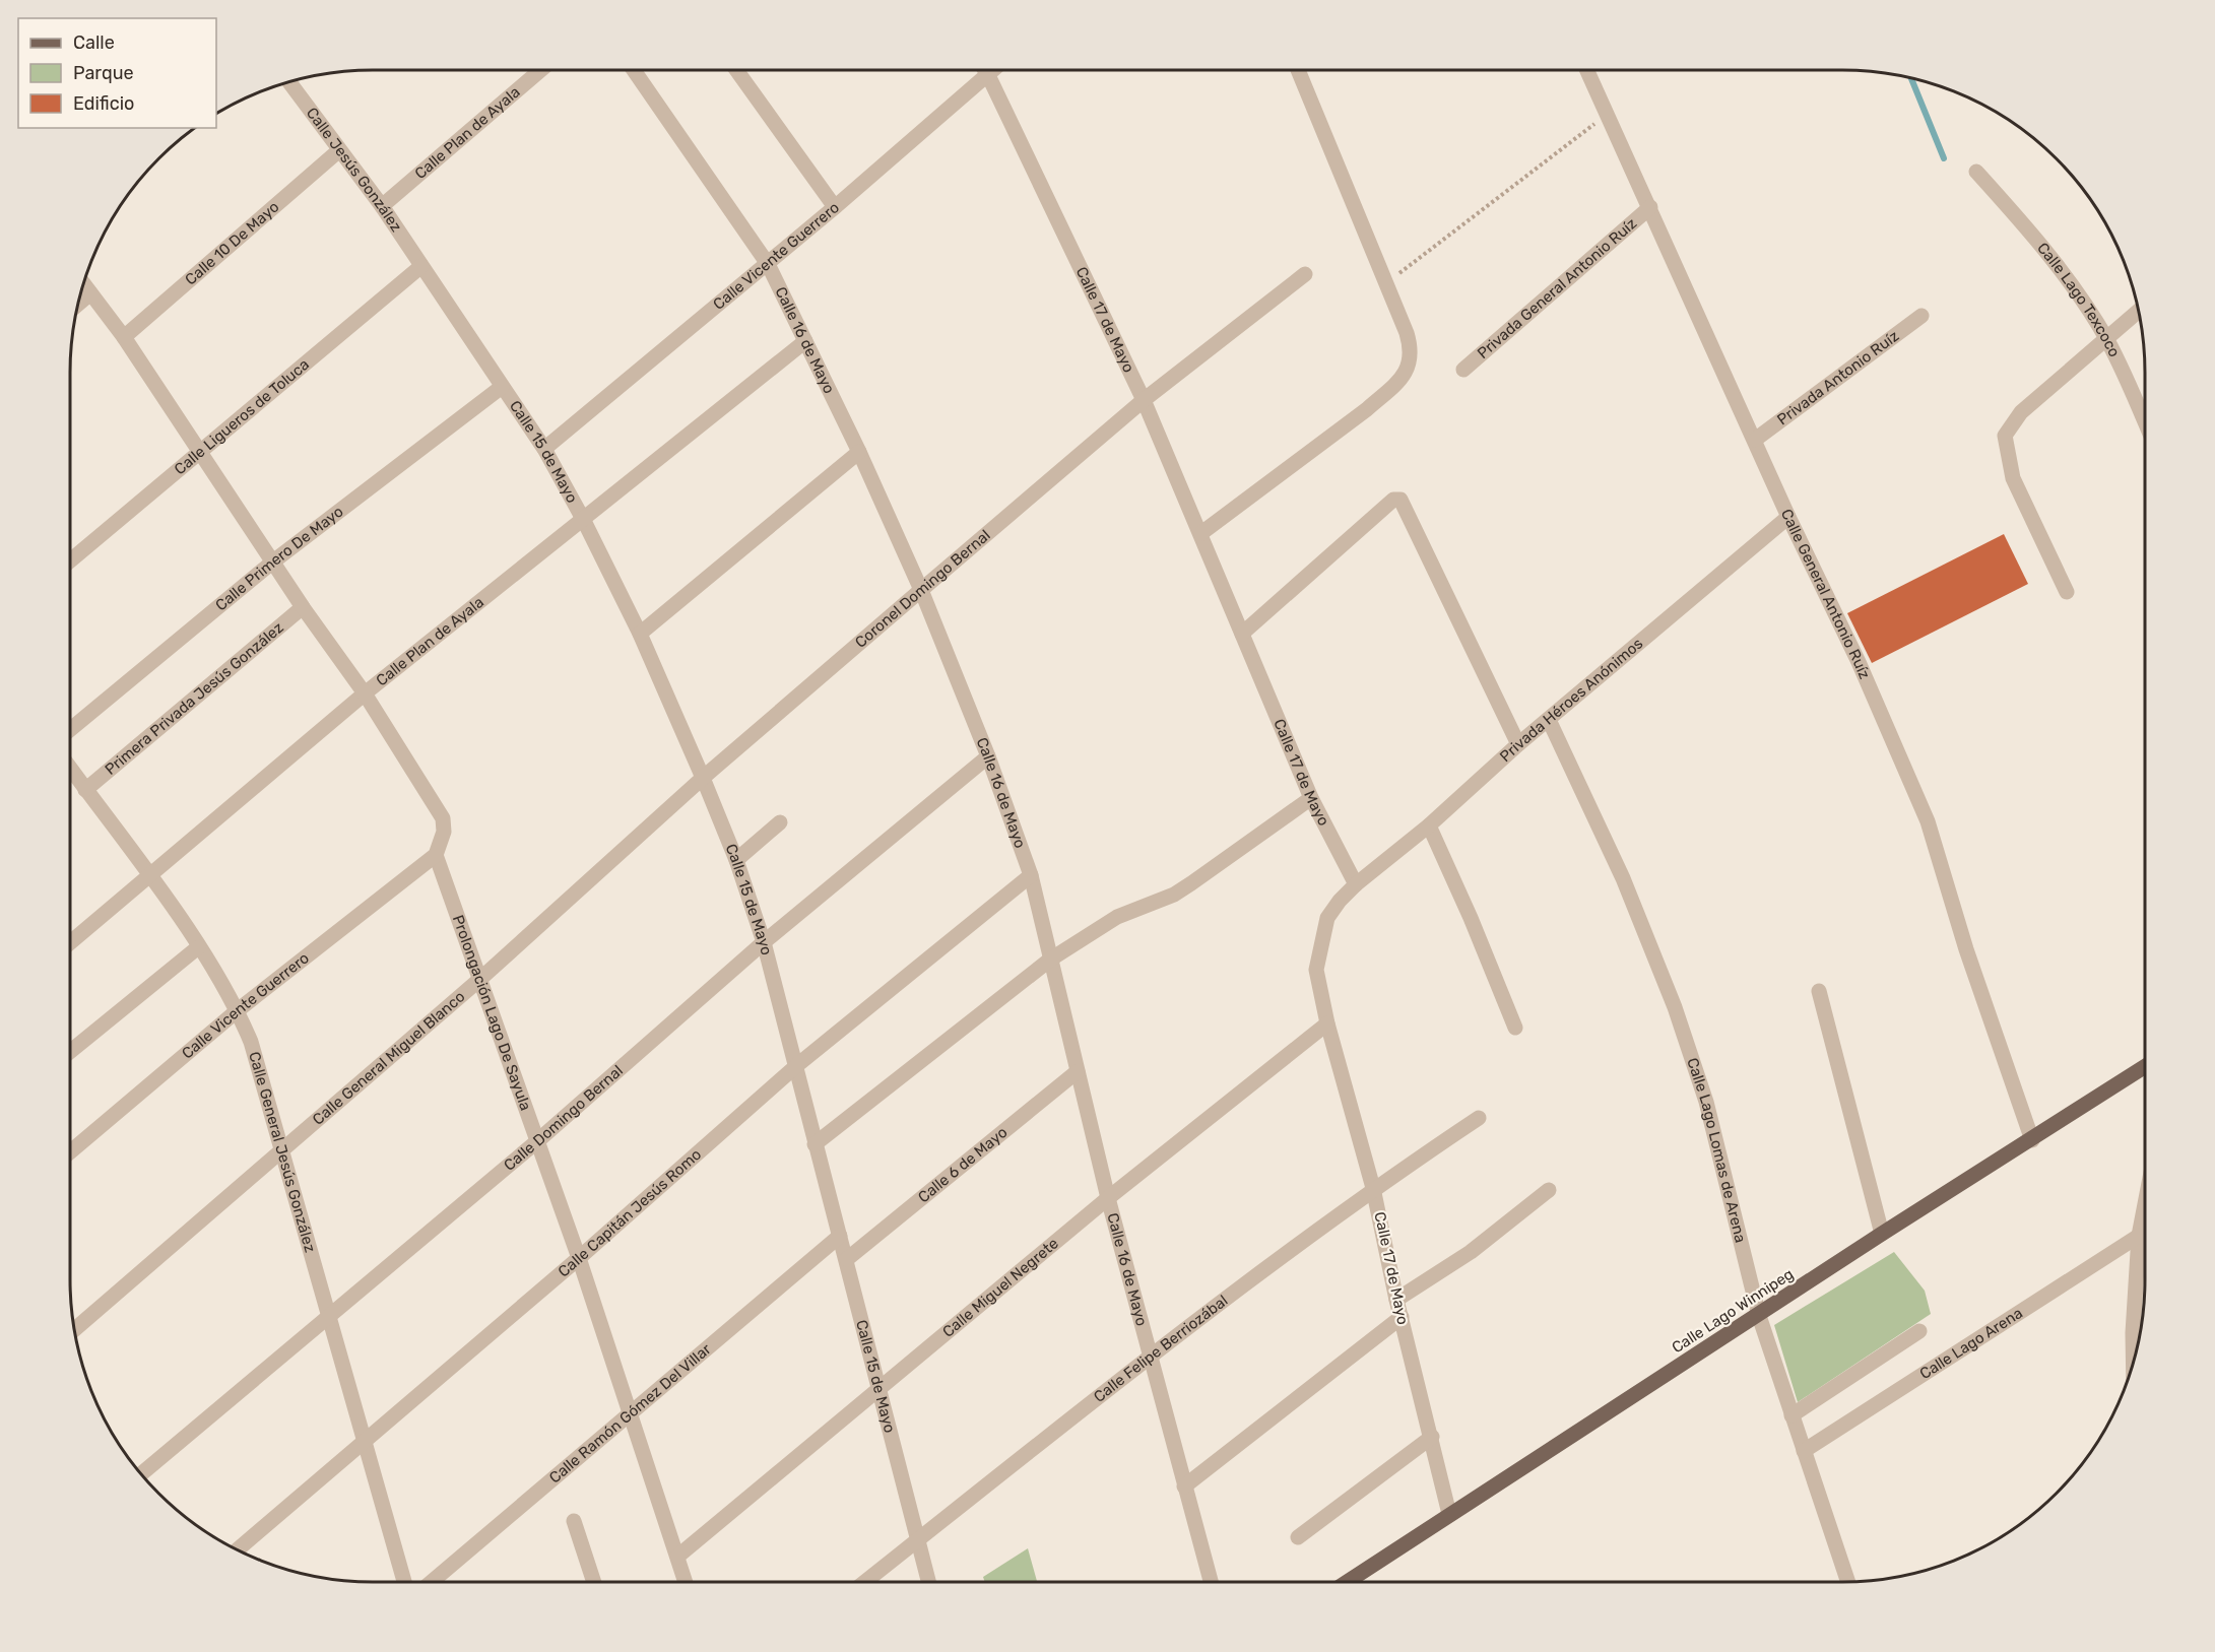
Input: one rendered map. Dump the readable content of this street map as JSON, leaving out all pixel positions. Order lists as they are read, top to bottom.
{
  "streets": {
    "main road": ["Calle Lago Winnipeg"],
    "street": [
      "Calle Plan de Ayala",
      "Calle Jesús González",
      "Calle 10 De Mayo",
      "Calle Vicente Guerrero",
      "Privada General Antonio Ruíz",
      "Calle Lago Texcoco",
      "Calle 17 de Mayo",
      "Calle 16 de Mayo",
      "Privada Antonio Ruíz",
      "Calle Ligueros de Toluca",
      "Calle 15 de Mayo",
      "Calle Primero De Mayo",
      "Coronel Domingo Bernal",
      "Calle General Antonio Ruíz",
      "Primera Privada Jesús González",
      "Privada Héroes Anónimos",
      "Prolongación Lago De Sayula",
      "Calle General Miguel Blanco",
      "Calle Domingo Bernal",
      "Calle Lago Lomas de Arena",
      "Calle General Jesús González",
      "Calle 6 de Mayo",
      "Calle Capitán Jesús Romo",
      "Calle Miguel Negrete",
      "Calle Lago Arena",
      "Calle Felipe Berriozábal",
      "Calle Ramón Gómez Del Villar"
    ]
  },
  "crossings": [
    ["Calle Plan de Ayala", "Calle Jesús González"],
    ["Calle Plan de Ayala", "Calle 16 de Mayo"],
    ["Calle Plan de Ayala", "Calle 15 de Mayo"],
    ["Calle Plan de Ayala", "Calle General Jesús González"],
    ["Calle Jesús González", "Calle 10 De Mayo"],
    ["Calle Jesús González", "Calle Ligueros de Toluca"],
    ["Calle Jesús González", "Calle 15 de Mayo"],
    ["Calle Vicente Guerrero", "Calle 17 de Mayo"],
    ["Calle Vicente Guerrero", "Calle 16 de Mayo"],
    ["Calle Vicente Guerrero", "Calle 15 de Mayo"],
    ["Calle Vicente Guerrero", "Prolongación Lago De Sayula"],
    ["Calle Vicente Guerrero", "Calle General Jesús González"],
    ["Privada General Antonio Ruíz", "Calle General Antonio Ruíz"],
    ["Calle 17 de Mayo", "Coronel Domingo Bernal"],
    ["Calle 17 de Mayo", "Privada Héroes Anónimos"],
    ["Calle 17 de Mayo", "Calle Miguel Negrete"],
    ["Calle 17 de Mayo", "Calle Lago Winnipeg"],
    ["Calle 17 de Mayo", "Calle Felipe Berriozábal"],
    ["Calle 16 de Mayo", "Coronel Domingo Bernal"],
    ["Calle 16 de Mayo", "Calle Domingo Bernal"],
    ["Calle 16 de Mayo", "Calle 6 de Mayo"],
    ["Calle 16 de Mayo", "Calle Capitán Jesús Romo"],
    ["Calle 16 de Mayo", "Calle Miguel Negrete"],
    ["Calle 16 de Mayo", "Calle Felipe Berriozábal"],
    ["Privada Antonio Ruíz", "Calle General Antonio Ruíz"],
    ["Calle Ligueros de Toluca", "Calle 15 de Mayo"],
    ["Calle 15 de Mayo", "Calle Primero De Mayo"],
    ["Calle 15 de Mayo", "Coronel Domingo Bernal"],
    ["Calle 15 de Mayo", "Calle General Miguel Blanco"],
    ["Calle 15 de Mayo", "Calle Domingo Bernal"],
    ["Calle 15 de Mayo", "Calle 6 de Mayo"],
    ["Calle 15 de Mayo", "Calle Capitán Jesús Romo"],
    ["Calle 15 de Mayo", "Calle Miguel Negrete"],
    ["Calle 15 de Mayo", "Calle Felipe Berriozábal"],
    ["Calle 15 de Mayo", "Calle Ramón Gómez Del Villar"],
    ["Coronel Domingo Bernal", "Calle General Miguel Blanco"],
    ["Calle General Antonio Ruíz", "Privada Héroes Anónimos"],
    ["Calle General Antonio Ruíz", "Calle Lago Winnipeg"],
    ["Primera Privada Jesús González", "Calle General Jesús González"],
    ["Privada Héroes Anónimos", "Calle Lago Lomas de Arena"],
    ["Prolongación Lago De Sayula", "Calle General Miguel Blanco"],
    ["Prolongación Lago De Sayula", "Calle Domingo Bernal"],
    ["Prolongación Lago De Sayula", "Calle Capitán Jesús Romo"],
    ["Prolongación Lago De Sayula", "Calle Miguel Negrete"],
    ["Prolongación Lago De Sayula", "Calle Ramón Gómez Del Villar"],
    ["Calle General Miguel Blanco", "Calle General Jesús González"],
    ["Calle Domingo Bernal", "Calle General Jesús González"],
    ["Calle Lago Lomas de Arena", "Calle Lago Winnipeg"],
    ["Calle Lago Lomas de Arena", "Calle Lago Arena"],
    ["Calle General Jesús González", "Calle Capitán Jesús Romo"]
  ],
  "legend": ["Calle", "Parque", "Edificio"]
}
